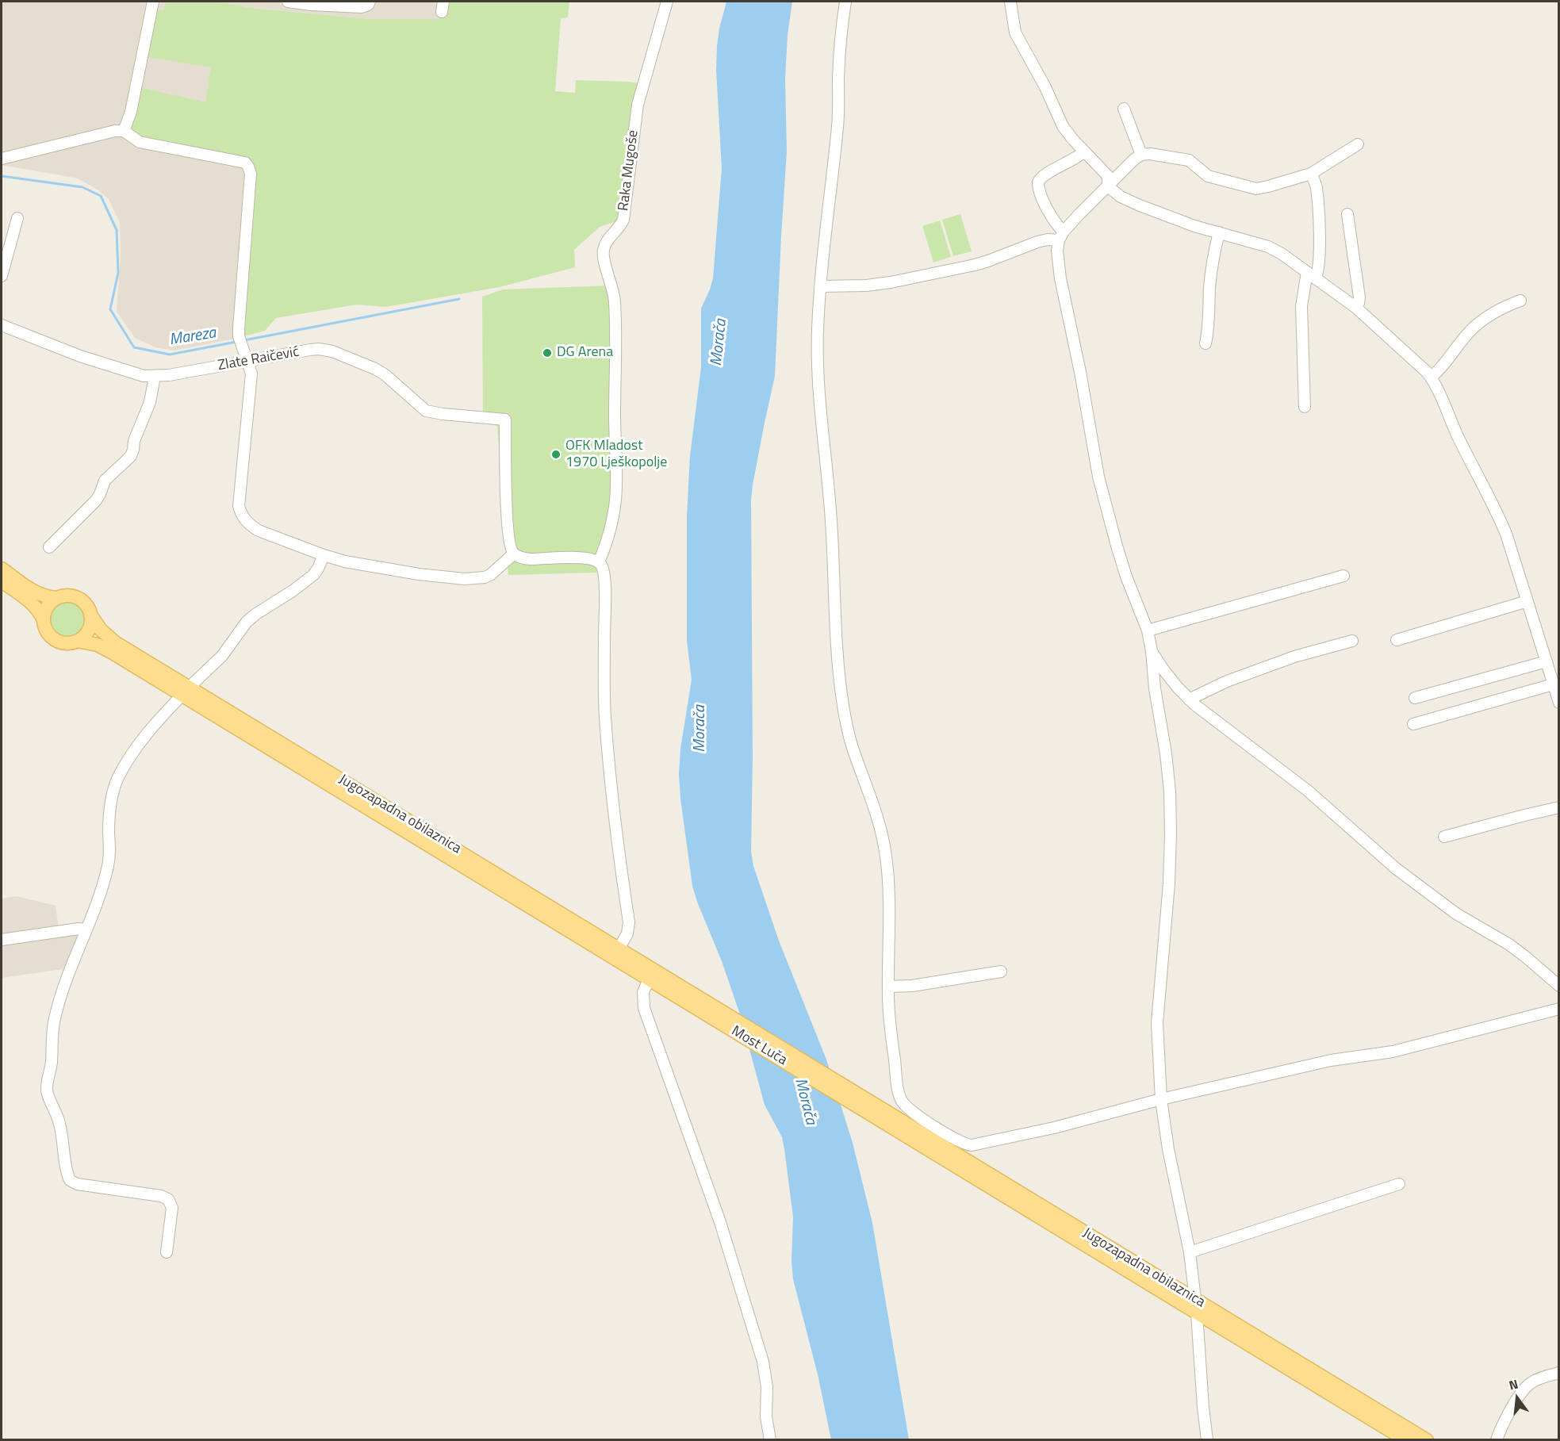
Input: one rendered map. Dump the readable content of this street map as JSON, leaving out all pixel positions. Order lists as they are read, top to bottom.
{
  "streets": {
    "main road": ["Jugozapadna obilaznica", "Most Luča"],
    "street": ["Raka Mugoše", "Zlate Raičević"]
  },
  "crossings": [
    ["Jugozapadna obilaznica", "Most Luča"]
  ],
  "water": ["Mareza", "Morača"],
  "places": ["DG Arena", "OFK Mladost 1970 Lješkopolje"],
  "north": "top"
}
